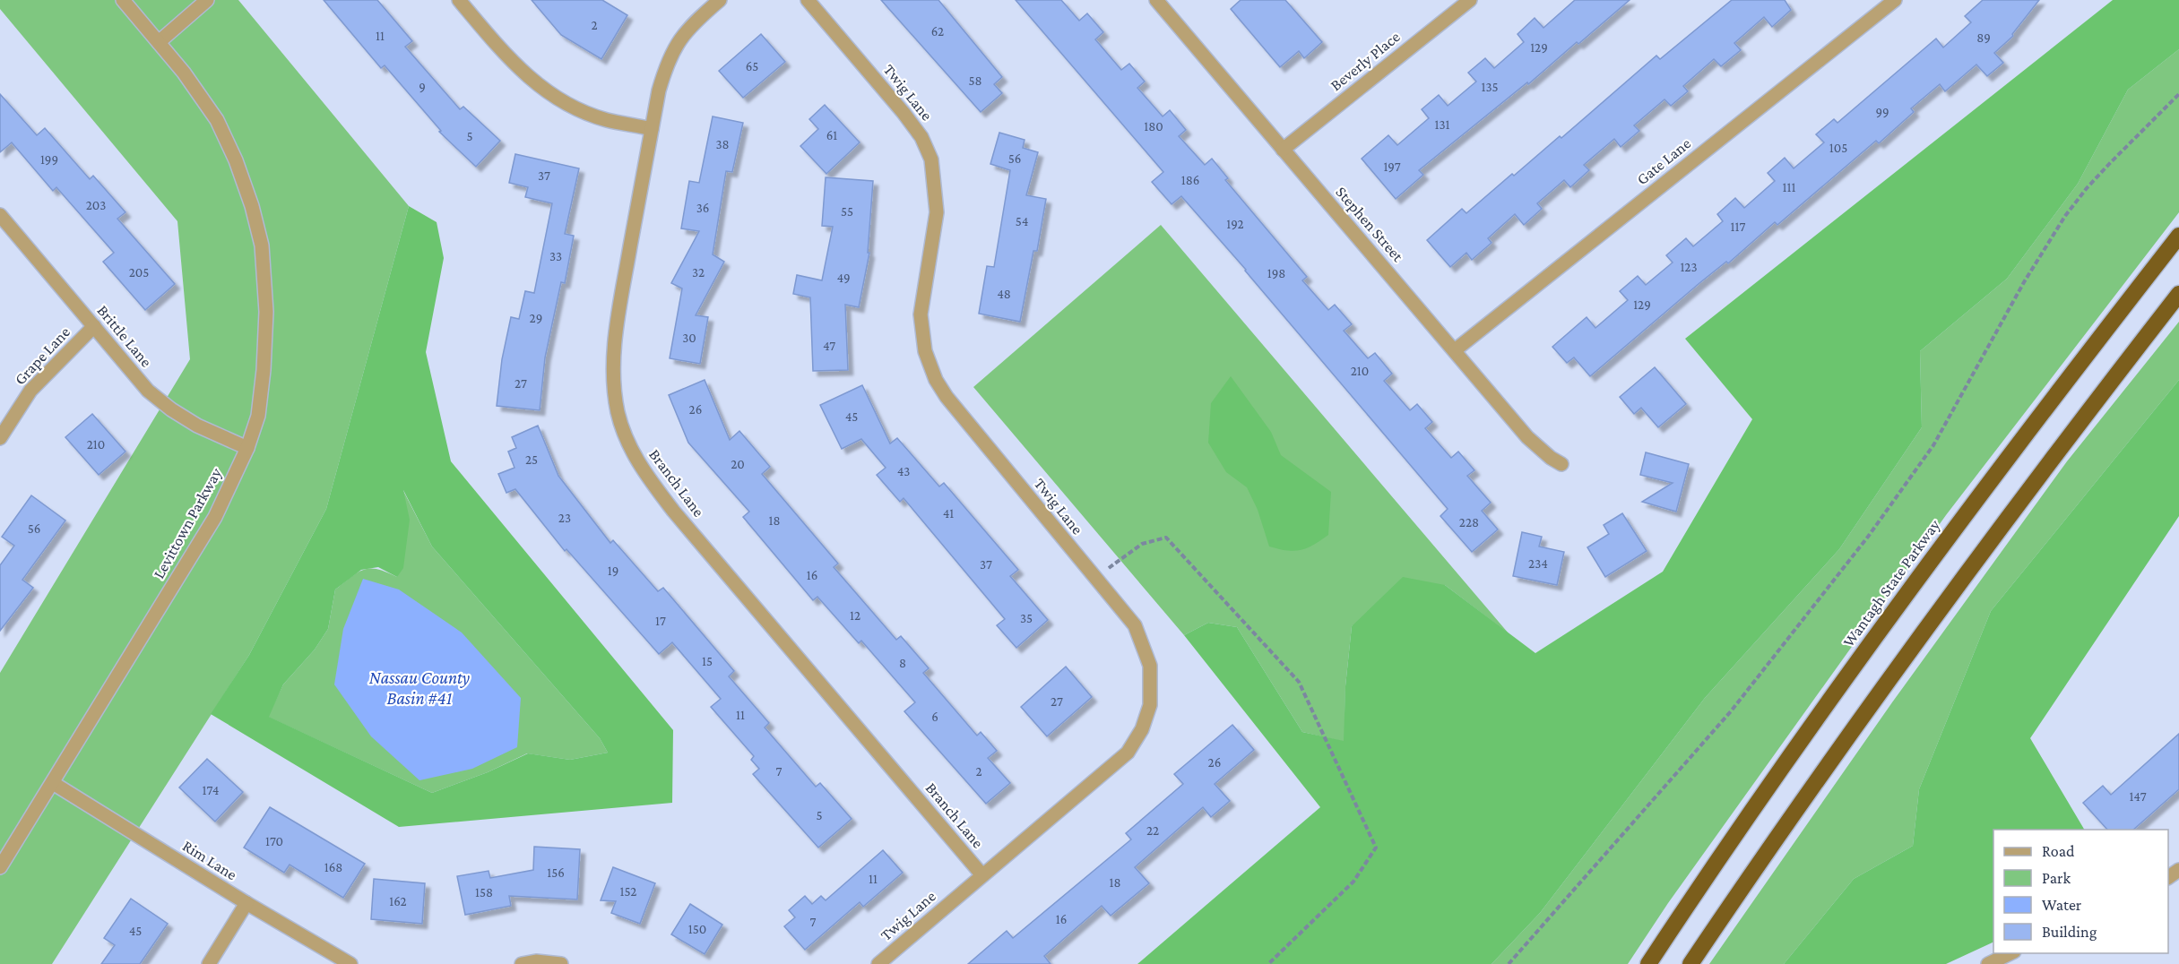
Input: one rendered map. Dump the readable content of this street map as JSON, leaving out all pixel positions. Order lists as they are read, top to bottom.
{
  "streets": {
    "highway": ["Wantagh State Parkway"],
    "street": [
      "Beverly Place",
      "Twig Lane",
      "Gate Lane",
      "Stephen Street",
      "Brittle Lane",
      "Grape Lane",
      "Branch Lane",
      "Levittown Parkway",
      "Rim Lane"
    ]
  },
  "crossings": [
    ["Beverly Place", "Stephen Street"],
    ["Twig Lane", "Branch Lane"],
    ["Gate Lane", "Stephen Street"],
    ["Brittle Lane", "Grape Lane"],
    ["Brittle Lane", "Levittown Parkway"],
    ["Levittown Parkway", "Rim Lane"]
  ],
  "water": ["Nassau County Basin #41"],
  "house_numbers": [
    "2",
    "62",
    "11",
    "89",
    "129",
    "65",
    "58",
    "9",
    "135",
    "99",
    "131",
    "180",
    "61",
    "5",
    "38",
    "105",
    "56",
    "199",
    "197",
    "37",
    "186",
    "111",
    "203",
    "36",
    "55",
    "54",
    "192",
    "117",
    "33",
    "123",
    "205",
    "32",
    "198",
    "49",
    "48",
    "129",
    "29",
    "30",
    "47",
    "210",
    "27",
    "26",
    "45",
    "210",
    "25",
    "20",
    "43",
    "41",
    "23",
    "18",
    "228",
    "56",
    "234",
    "37",
    "19",
    "16",
    "12",
    "35",
    "17",
    "15",
    "8",
    "27",
    "11",
    "6",
    "26",
    "7",
    "2",
    "174",
    "147",
    "5",
    "22",
    "170",
    "168",
    "156",
    "11",
    "18",
    "152",
    "158",
    "162",
    "16",
    "7",
    "150",
    "45"
  ],
  "legend": [
    "Road",
    "Park",
    "Water",
    "Building"
  ]
}
